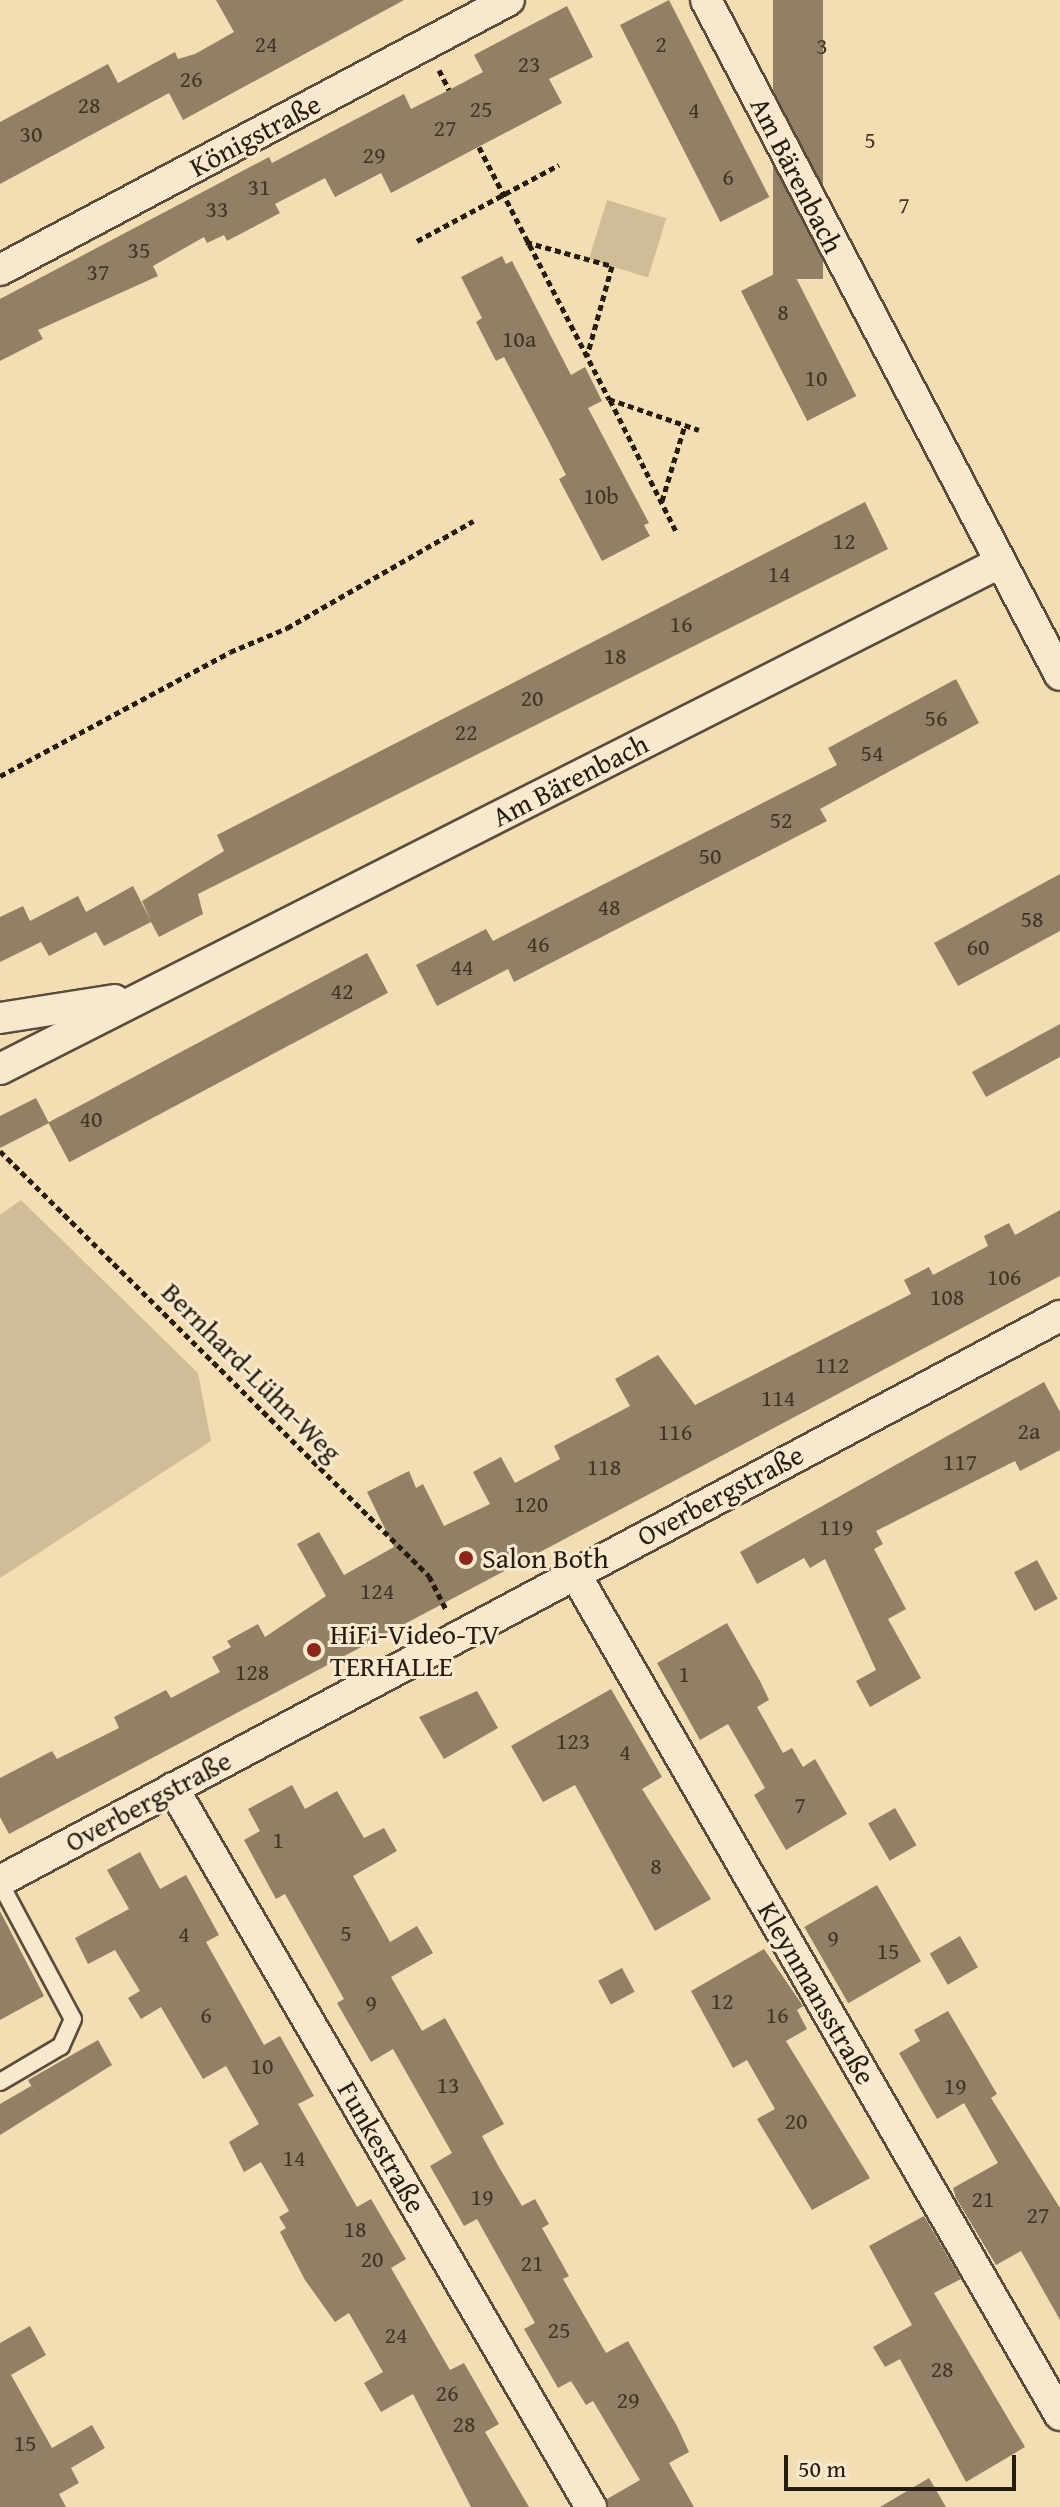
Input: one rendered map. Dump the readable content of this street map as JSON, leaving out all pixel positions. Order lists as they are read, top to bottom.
{
  "streets": {
    "street": [
      "Königstraße",
      "Am Bärenbach",
      "Overbergstraße",
      "Kleynmansstraße",
      "Funkestraße"
    ],
    "path": ["Bernhard-Lühn-Weg"]
  },
  "crossings": [
    ["Bernhard-Lühn-Weg", "Overbergstraße"],
    ["Overbergstraße", "Kleynmansstraße"],
    ["Overbergstraße", "Funkestraße"]
  ],
  "places": ["Salon Both", "HiFi-Video-TV TERHALLE"],
  "house_numbers": [
    "24",
    "2",
    "3",
    "23",
    "26",
    "28",
    "25",
    "4",
    "27",
    "30",
    "5",
    "29",
    "6",
    "31",
    "7",
    "33",
    "35",
    "37",
    "8",
    "10a",
    "10",
    "10b",
    "12",
    "14",
    "16",
    "18",
    "20",
    "56",
    "22",
    "54",
    "52",
    "50",
    "48",
    "58",
    "46",
    "60",
    "44",
    "42",
    "40",
    "106",
    "108",
    "112",
    "114",
    "2a",
    "116",
    "117",
    "118",
    "120",
    "119",
    "124",
    "128",
    "1",
    "123",
    "4",
    "7",
    "1",
    "8",
    "5",
    "4",
    "9",
    "15",
    "12",
    "9",
    "6",
    "16",
    "10",
    "13",
    "19",
    "20",
    "14",
    "19",
    "21",
    "27",
    "18",
    "20",
    "21",
    "25",
    "24",
    "28",
    "26",
    "29",
    "28",
    "15"
  ],
  "scale_bar": "50 m"
}
